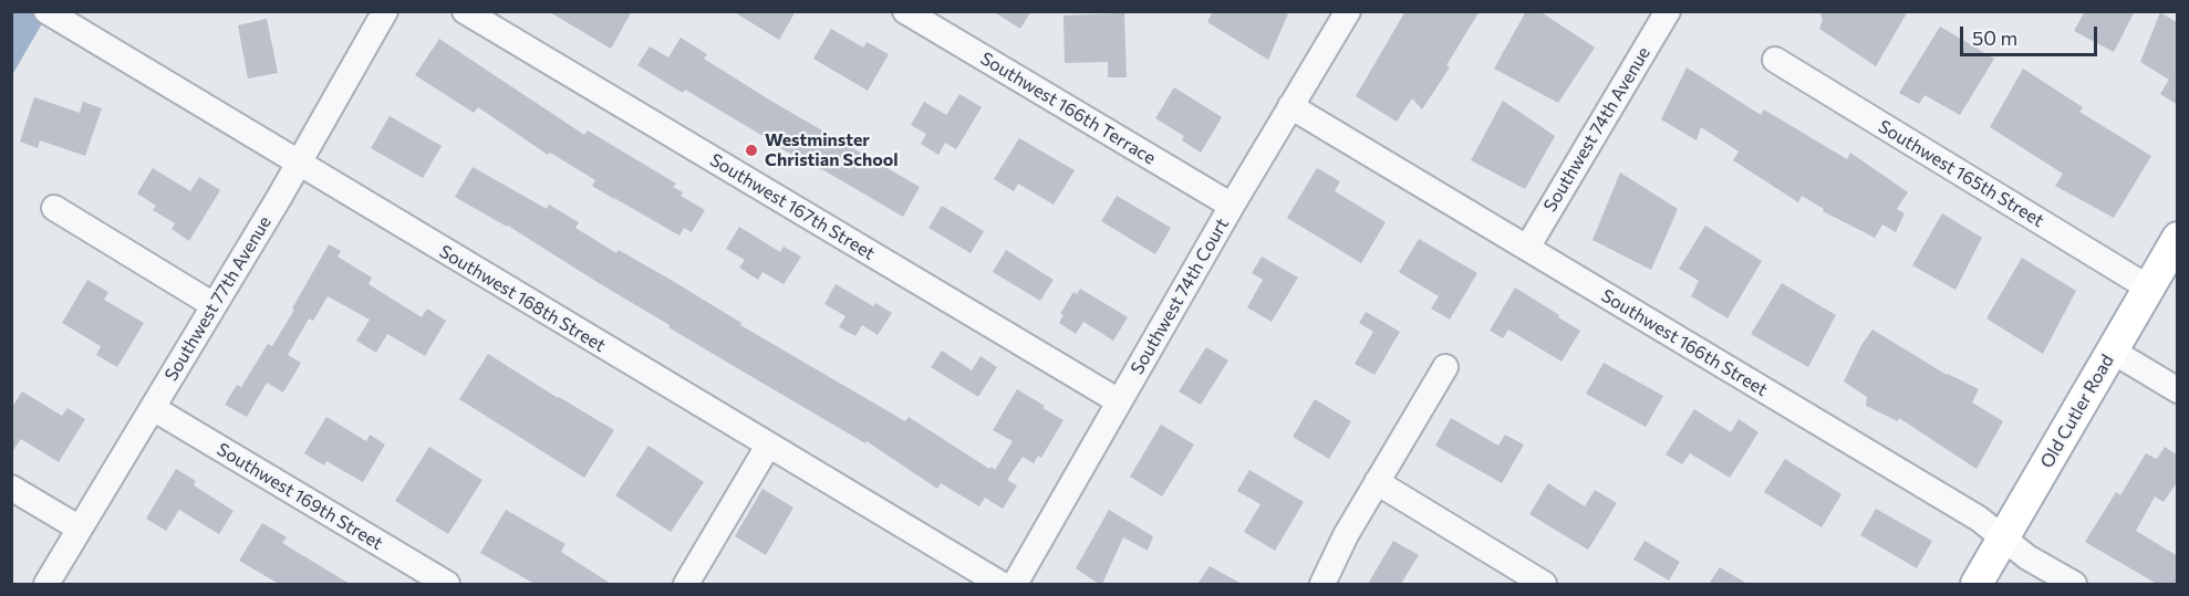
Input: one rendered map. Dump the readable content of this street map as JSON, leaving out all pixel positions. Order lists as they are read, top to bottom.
{
  "streets": {
    "main road": ["Old Cutler Road"],
    "street": [
      "Southwest 166th Terrace",
      "Southwest 74th Avenue",
      "Southwest 165th Street",
      "Southwest 167th Street",
      "Southwest 74th Court",
      "Southwest 77th Avenue",
      "Southwest 168th Street",
      "Southwest 166th Street",
      "Southwest 169th Street"
    ]
  },
  "crossings": [
    ["Southwest 166th Terrace", "Southwest 74th Court"],
    ["Southwest 74th Avenue", "Southwest 166th Street"],
    ["Southwest 165th Street", "Old Cutler Road"],
    ["Southwest 167th Street", "Southwest 74th Court"],
    ["Southwest 74th Court", "Southwest 166th Street"],
    ["Southwest 77th Avenue", "Southwest 168th Street"],
    ["Southwest 77th Avenue", "Southwest 169th Street"],
    ["Southwest 166th Street", "Old Cutler Road"]
  ],
  "places": ["Westminster Christian School"],
  "scale_bar": "50 m"
}
